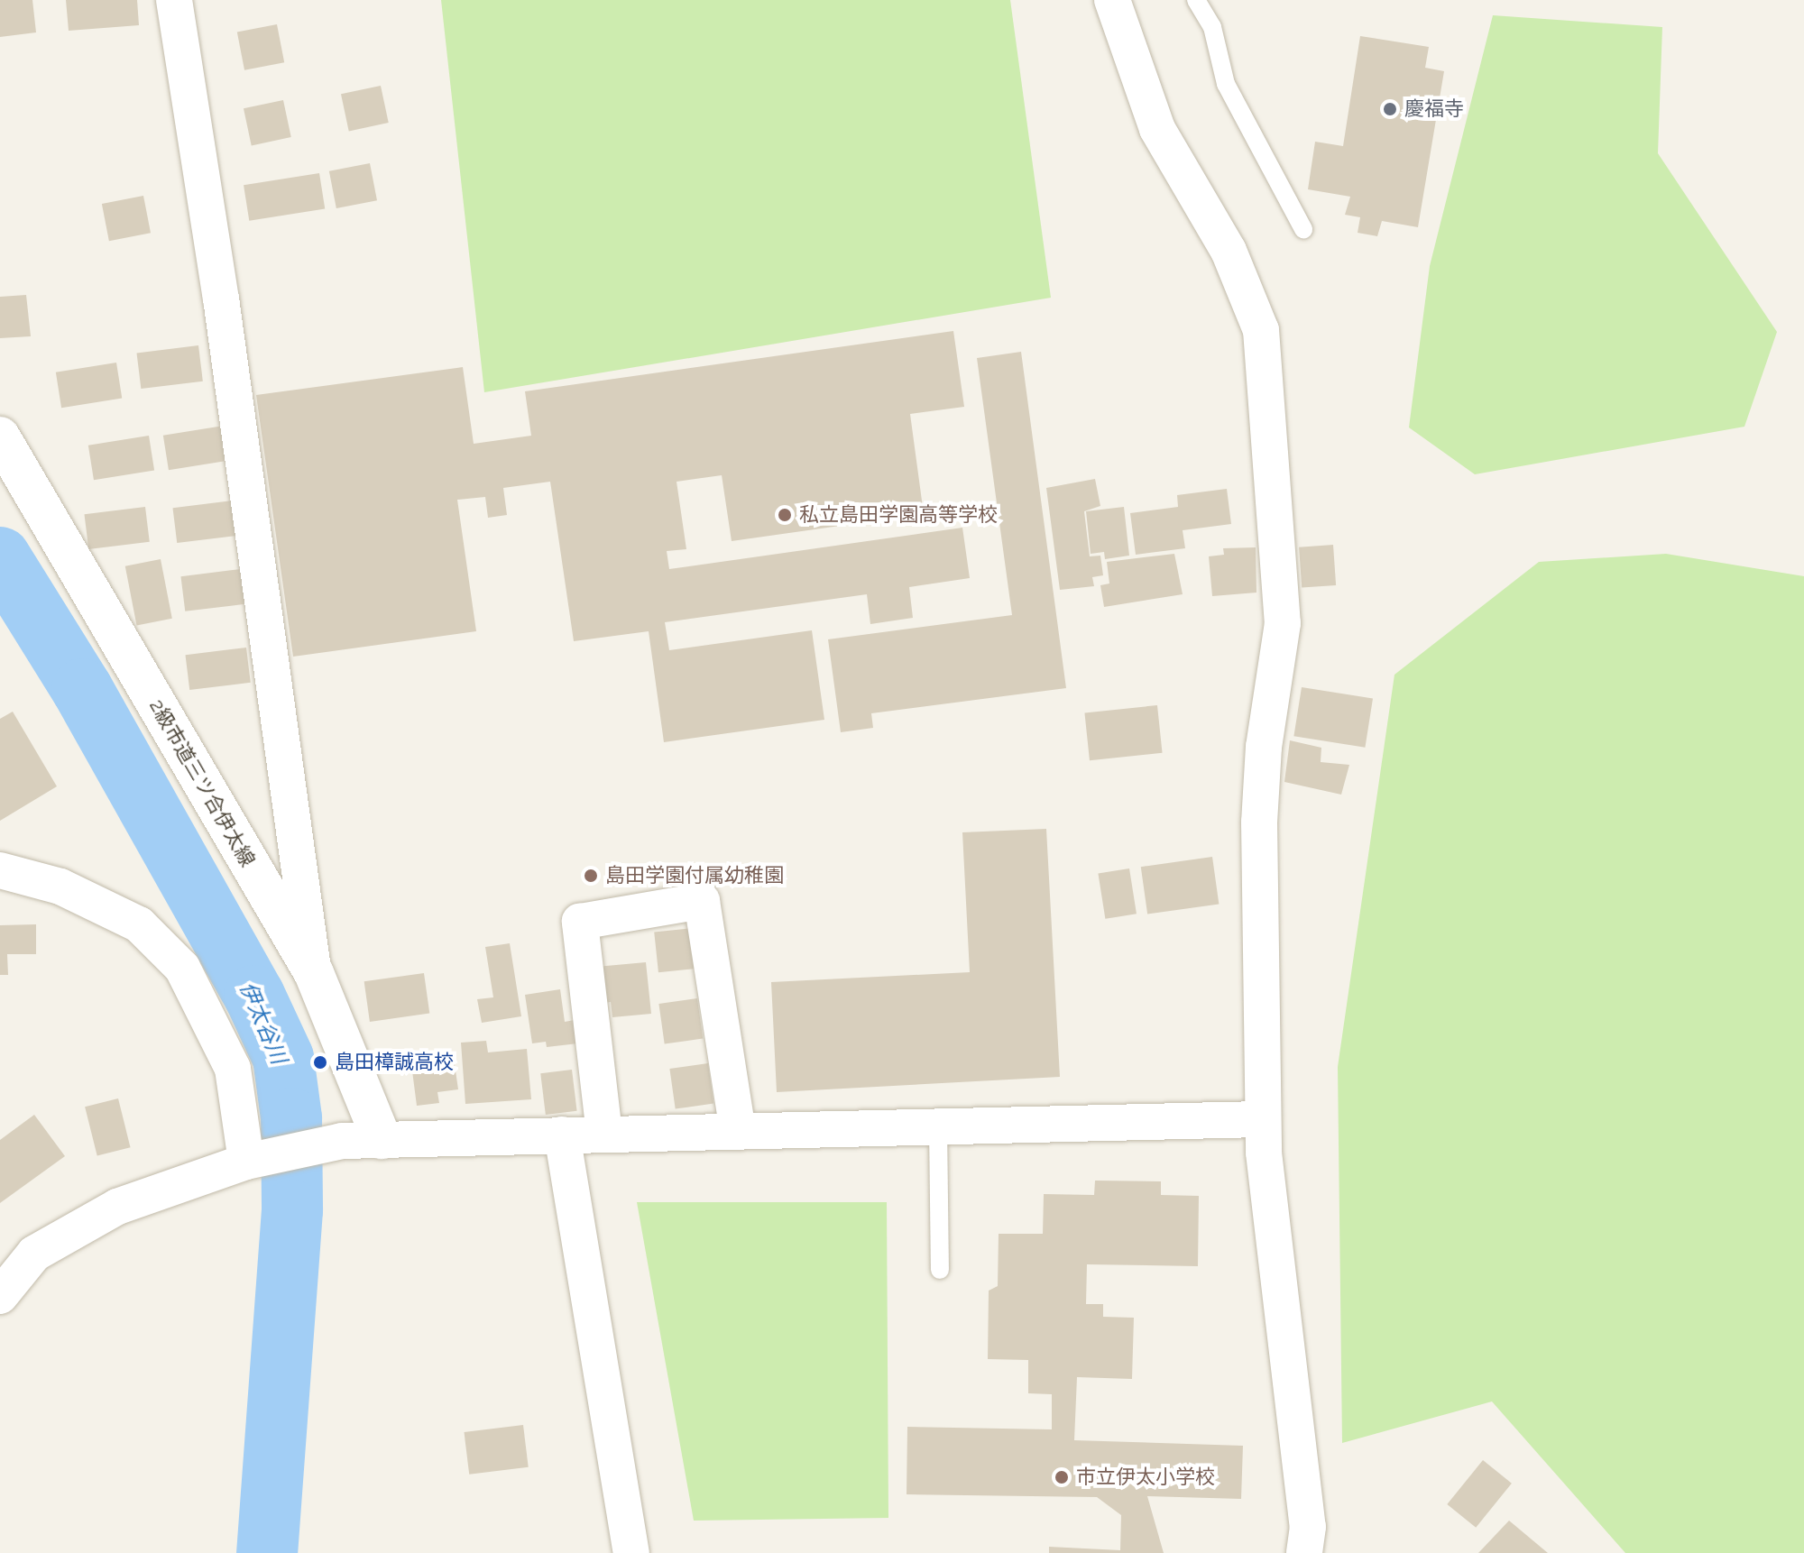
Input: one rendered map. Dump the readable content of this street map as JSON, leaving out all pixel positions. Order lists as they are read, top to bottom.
{
  "streets": {
    "street": ["2級市道三ツ合伊太線"]
  },
  "water": ["伊太谷川"],
  "places": [
    "慶福寺",
    "私立島田学園高等学校",
    "島田学園付属幼稚園",
    "島田樟誠高校",
    "市立伊太小学校"
  ]
}
